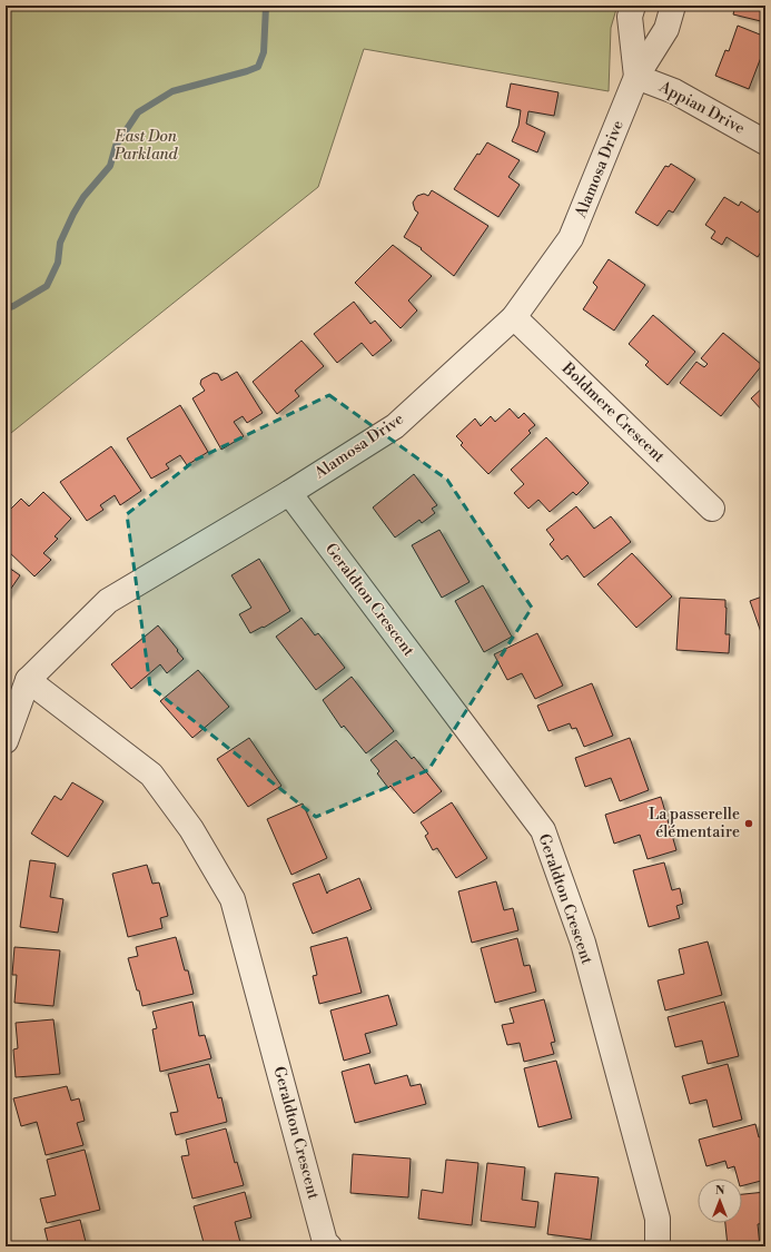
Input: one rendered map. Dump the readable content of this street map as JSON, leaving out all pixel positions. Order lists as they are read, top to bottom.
{
  "streets": {
    "street": [
      "Appian Drive",
      "Alamosa Drive",
      "Boldmere Crescent",
      "Geraldton Crescent"
    ]
  },
  "crossings": [
    ["Appian Drive", "Alamosa Drive"],
    ["Alamosa Drive", "Boldmere Crescent"],
    ["Alamosa Drive", "Geraldton Crescent"]
  ],
  "parks": ["East Don Parkland"],
  "places": ["La passerelle élémentaire"],
  "north": "top"
}
